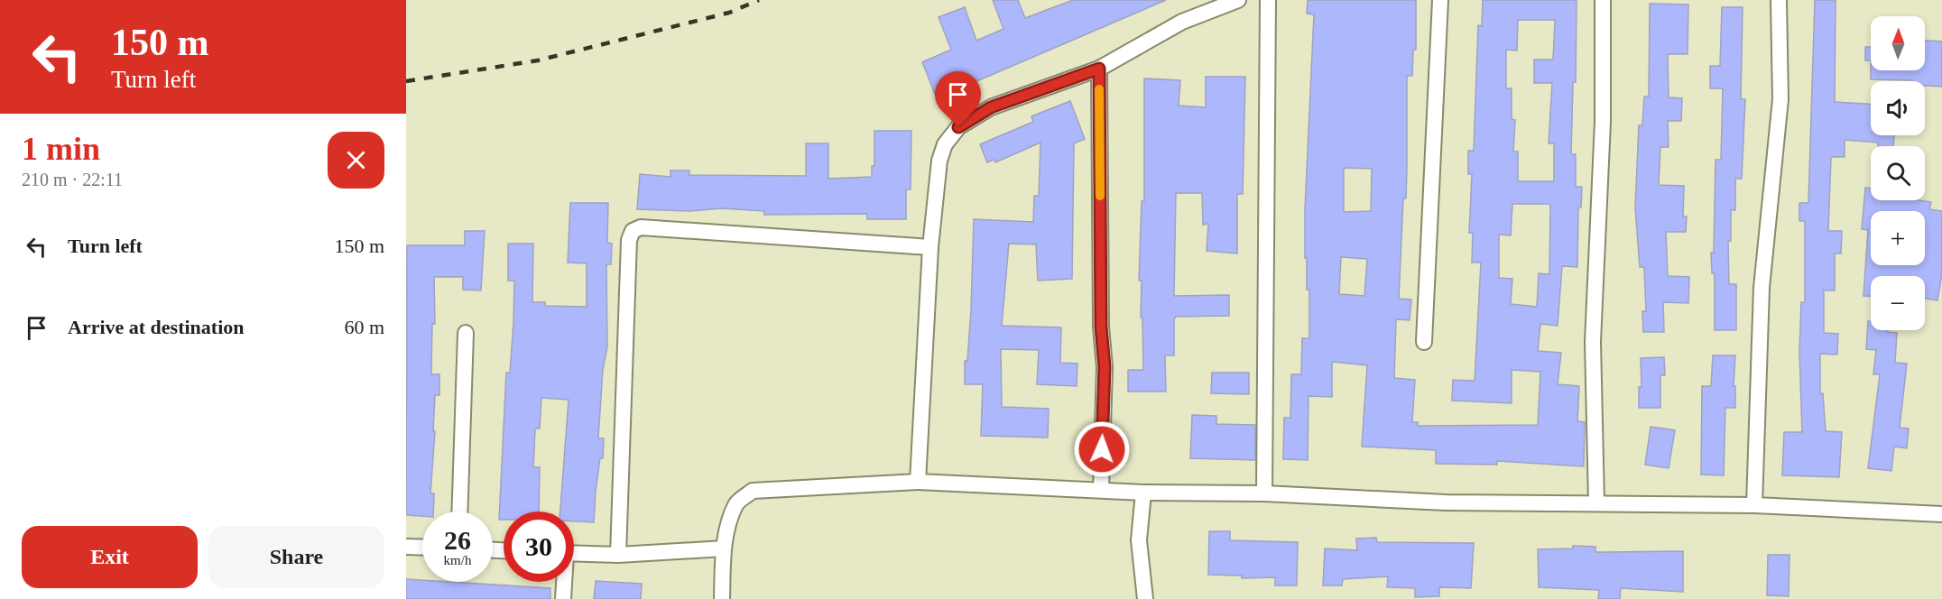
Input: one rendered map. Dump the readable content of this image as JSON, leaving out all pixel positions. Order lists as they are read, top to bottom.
{
  "north": "top",
  "page": {
    "turn": ["150 m", "Turn left"],
    "map_buttons": ["+", "−"],
    "heading": ["1 min", "210 m · 22:11"],
    "list": [
      {
        "name": "Turn left",
        "value": "150 m"
      },
      {
        "name": "Arrive at destination",
        "value": "60 m"
      }
    ],
    "speed": "26 km/h",
    "limit": "30",
    "buttons": ["Exit", "Share"]
  }
}
